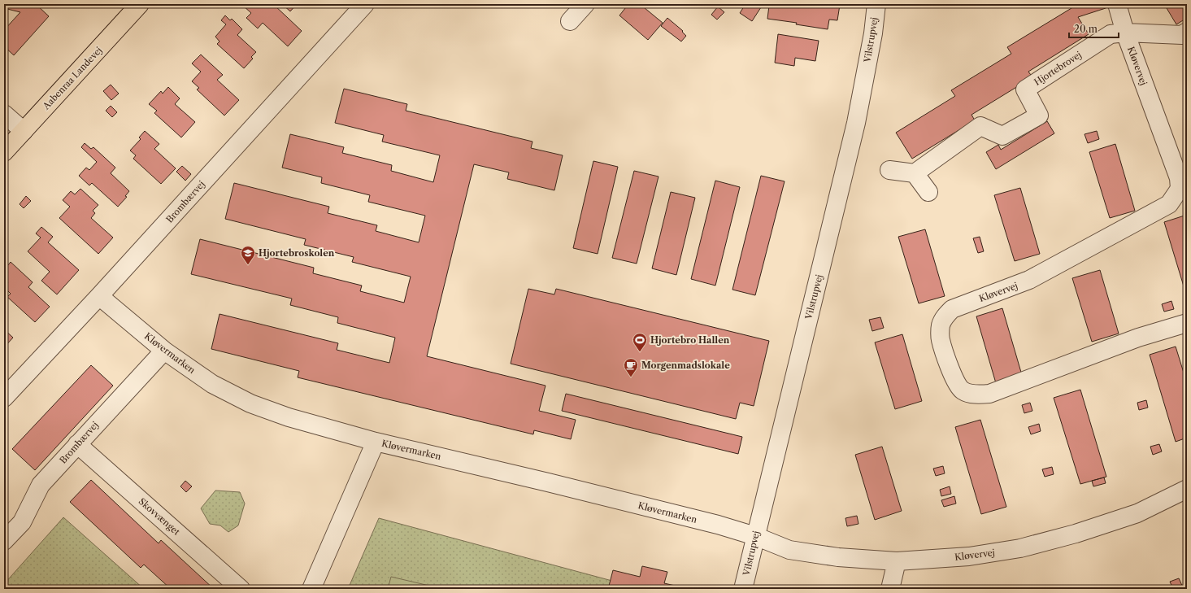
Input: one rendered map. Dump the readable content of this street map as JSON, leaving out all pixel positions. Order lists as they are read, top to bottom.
{
  "streets": {
    "main road": ["Aabenraa Landevej"],
    "street": [
      "Vilstrupvej",
      "Kløvervej",
      "Hjortebrovej",
      "Brombærvej",
      "Kløvermarken",
      "Skovvænget"
    ]
  },
  "crossings": [
    ["Vilstrupvej", "Kløvervej"],
    ["Vilstrupvej", "Kløvermarken"],
    ["Kløvervej", "Hjortebrovej"],
    ["Kløvervej", "Kløvermarken"],
    ["Brombærvej", "Kløvermarken"],
    ["Brombærvej", "Skovvænget"]
  ],
  "places": {
    "school or university": ["Hjortebroskolen"],
    "sports": ["Hjortebro Hallen"],
    "cafe": ["Morgenmadslokale"]
  },
  "scale_bar": "20 m"
}
